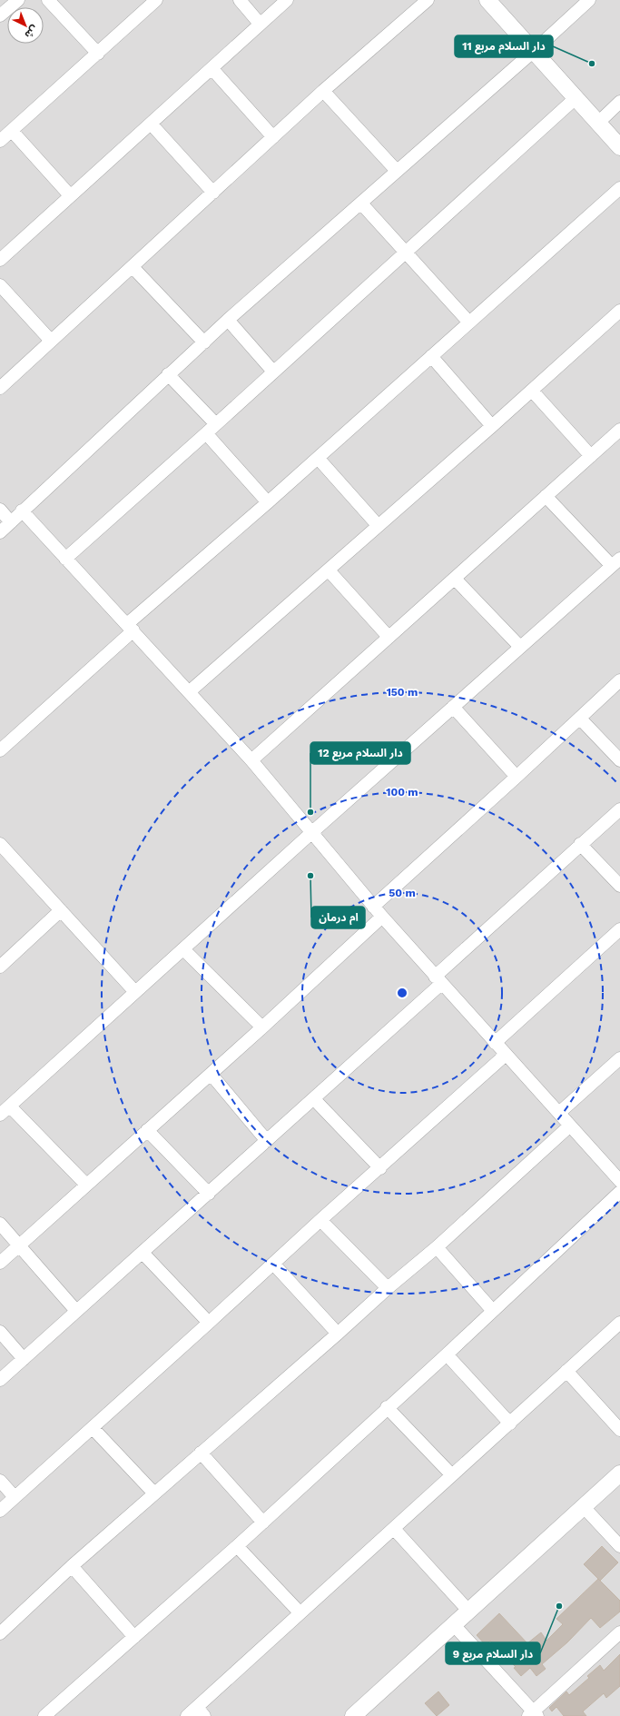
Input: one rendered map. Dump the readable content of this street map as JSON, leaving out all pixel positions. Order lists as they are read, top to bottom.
{
  "places": [
    "دار السلام مربع 11",
    "دار السلام مربع 12",
    "ام درمان",
    "دار السلام مربع 9"
  ],
  "north": "bottom right",
  "rings": ["150 m", "100 m", "50 m"]
}
